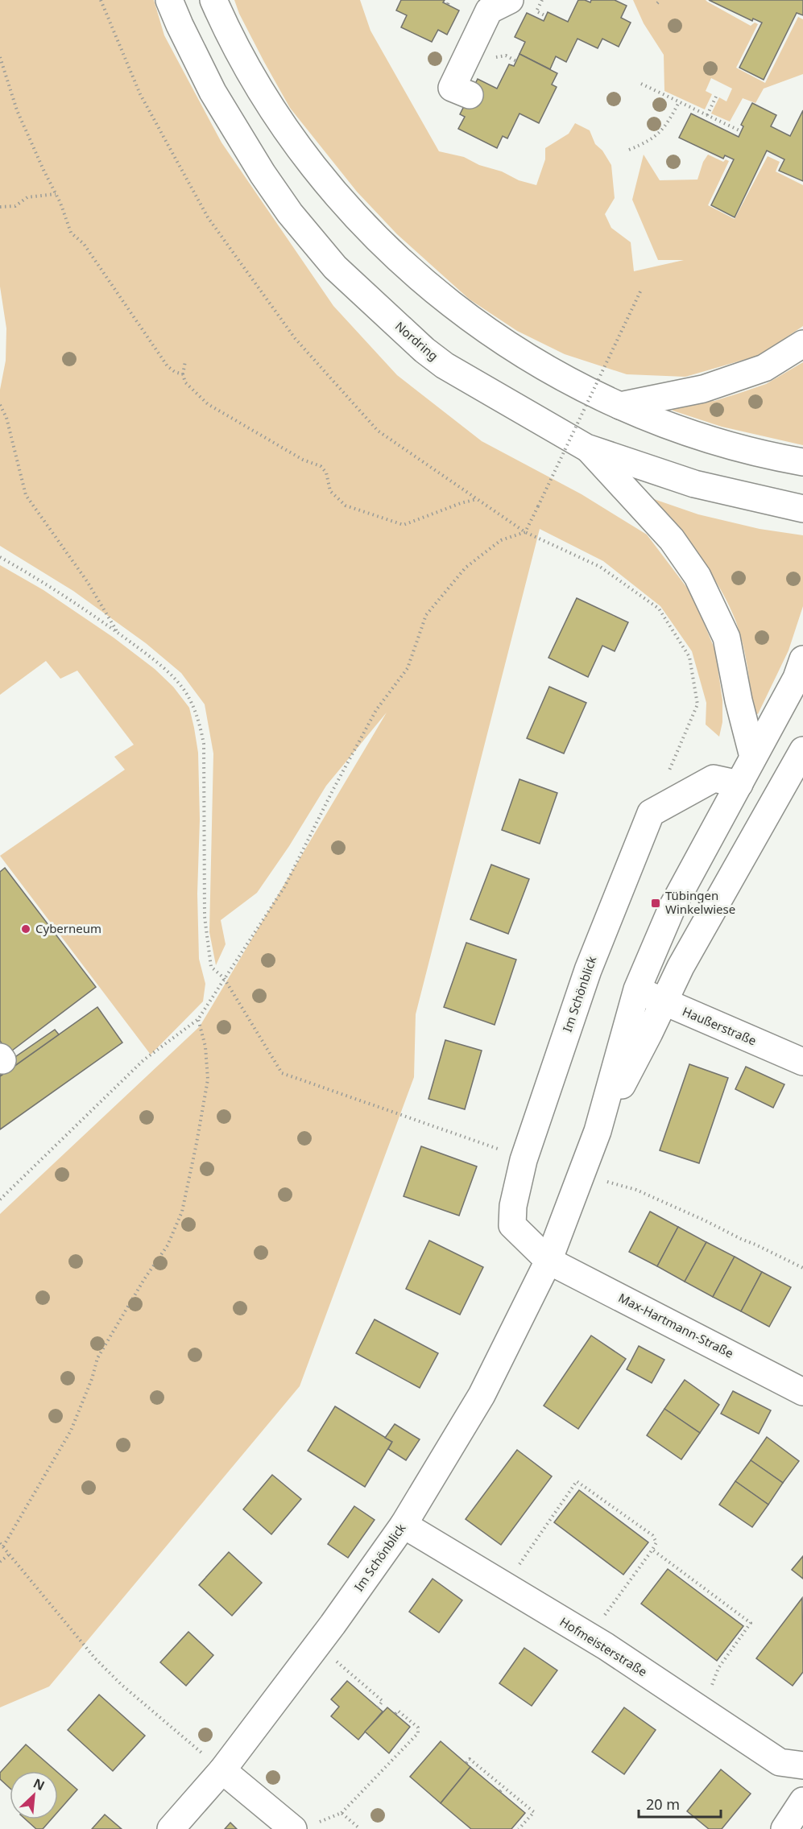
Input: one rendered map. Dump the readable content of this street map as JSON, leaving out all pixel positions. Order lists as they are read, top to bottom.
{
  "streets": {
    "street": [
      "Nordring",
      "Im Schönblick",
      "Haußerstraße",
      "Max-Hartmann-Straße",
      "Hofmeisterstraße"
    ]
  },
  "crossings": [
    ["Im Schönblick", "Haußerstraße"],
    ["Im Schönblick", "Max-Hartmann-Straße"],
    ["Im Schönblick", "Hofmeisterstraße"]
  ],
  "places": {
    "transit": ["Tübingen Winkelwiese"],
    "other": ["Cyberneum"]
  },
  "scale_bar": "20 m",
  "north": "top right"
}
